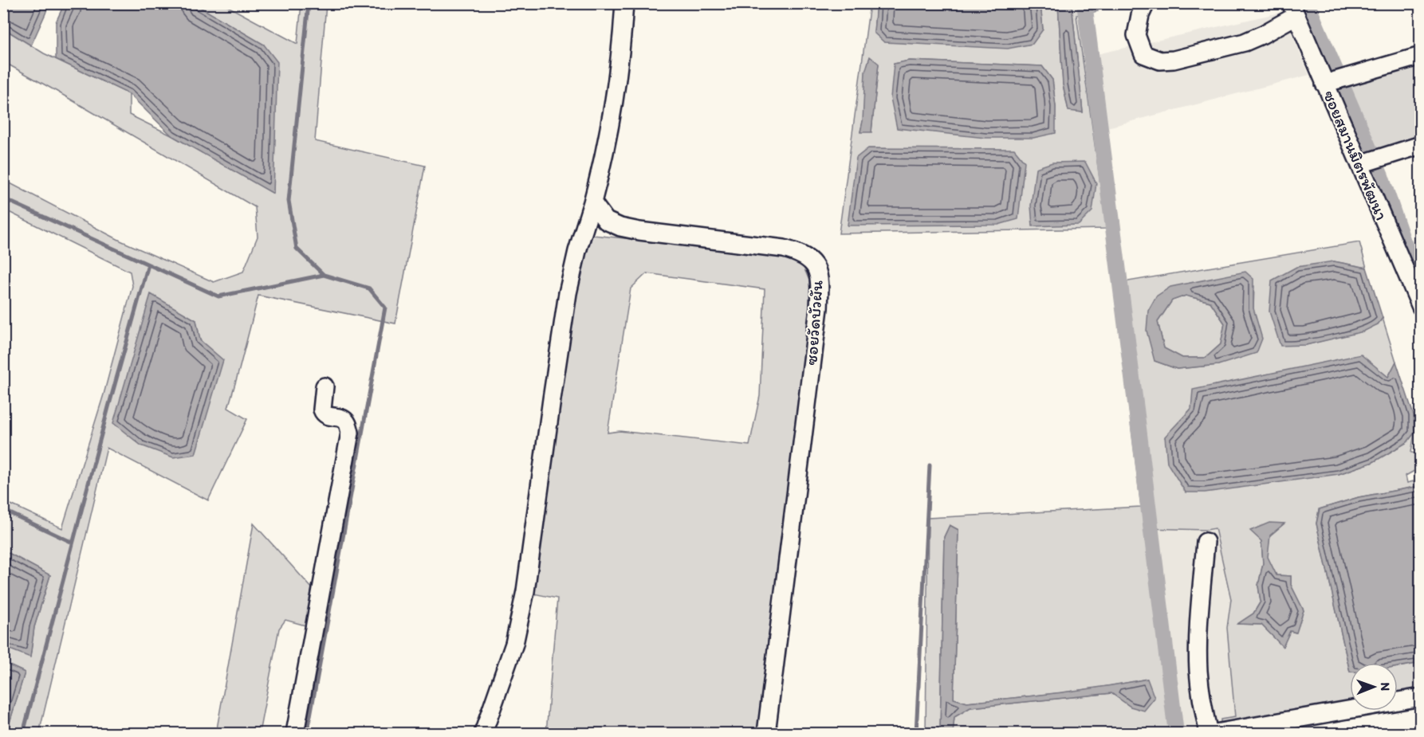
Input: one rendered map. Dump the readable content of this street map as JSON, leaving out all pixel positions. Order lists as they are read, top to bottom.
{
  "streets": {
    "street": ["ซอยสมานมิตรพัฒนา", "ซอยวัดบัวผัน"]
  },
  "north": "right"
}
